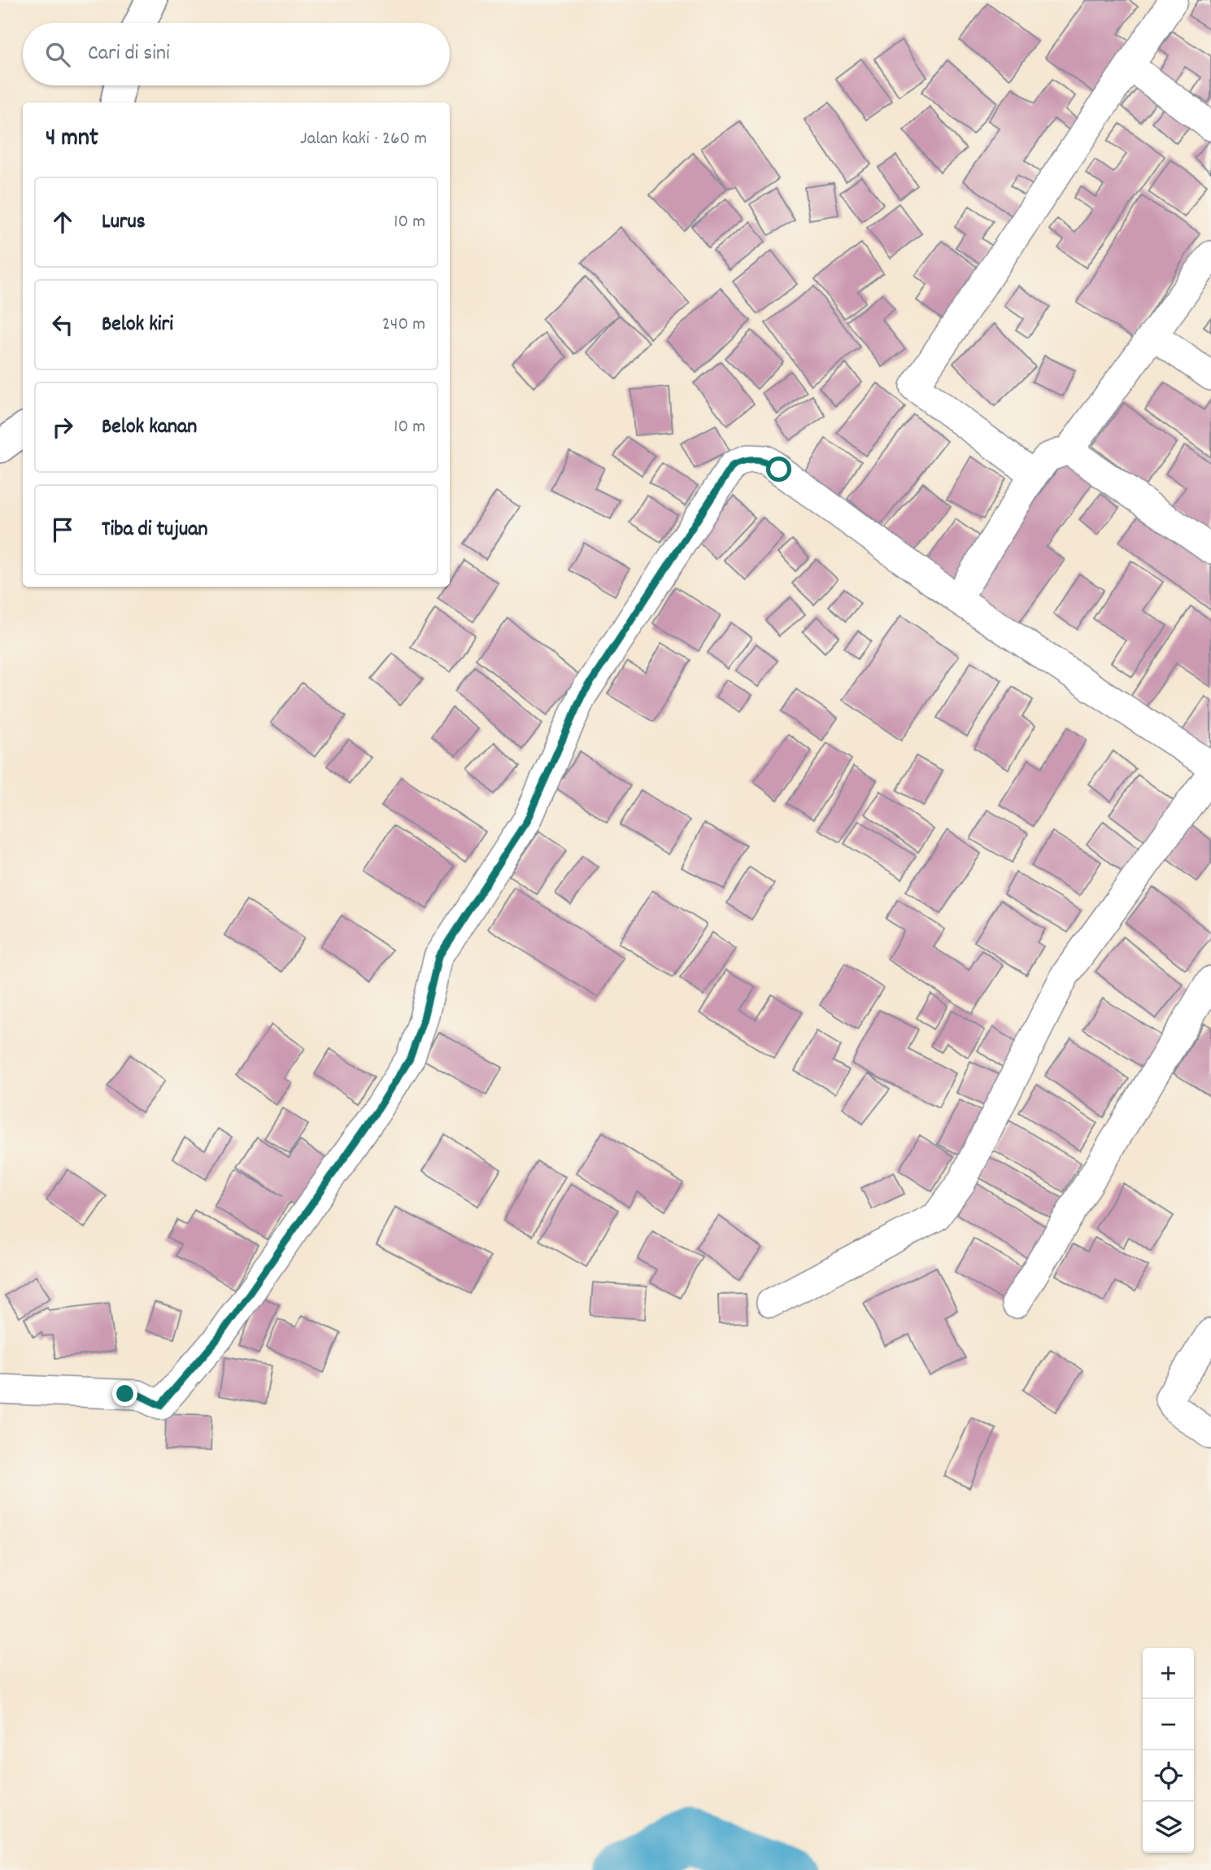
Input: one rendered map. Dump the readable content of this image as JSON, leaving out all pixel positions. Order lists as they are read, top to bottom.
{
  "page": {
    "search": "Cari di sini",
    "heading": ["4 mnt", "Jalan kaki · 260 m"],
    "list": [
      ["Lurus", "10 m"],
      ["Belok kiri", "240 m"],
      ["Belok kanan", "10 m"],
      "Tiba di tujuan"
    ],
    "map_buttons": ["+", "−"]
  }
}
